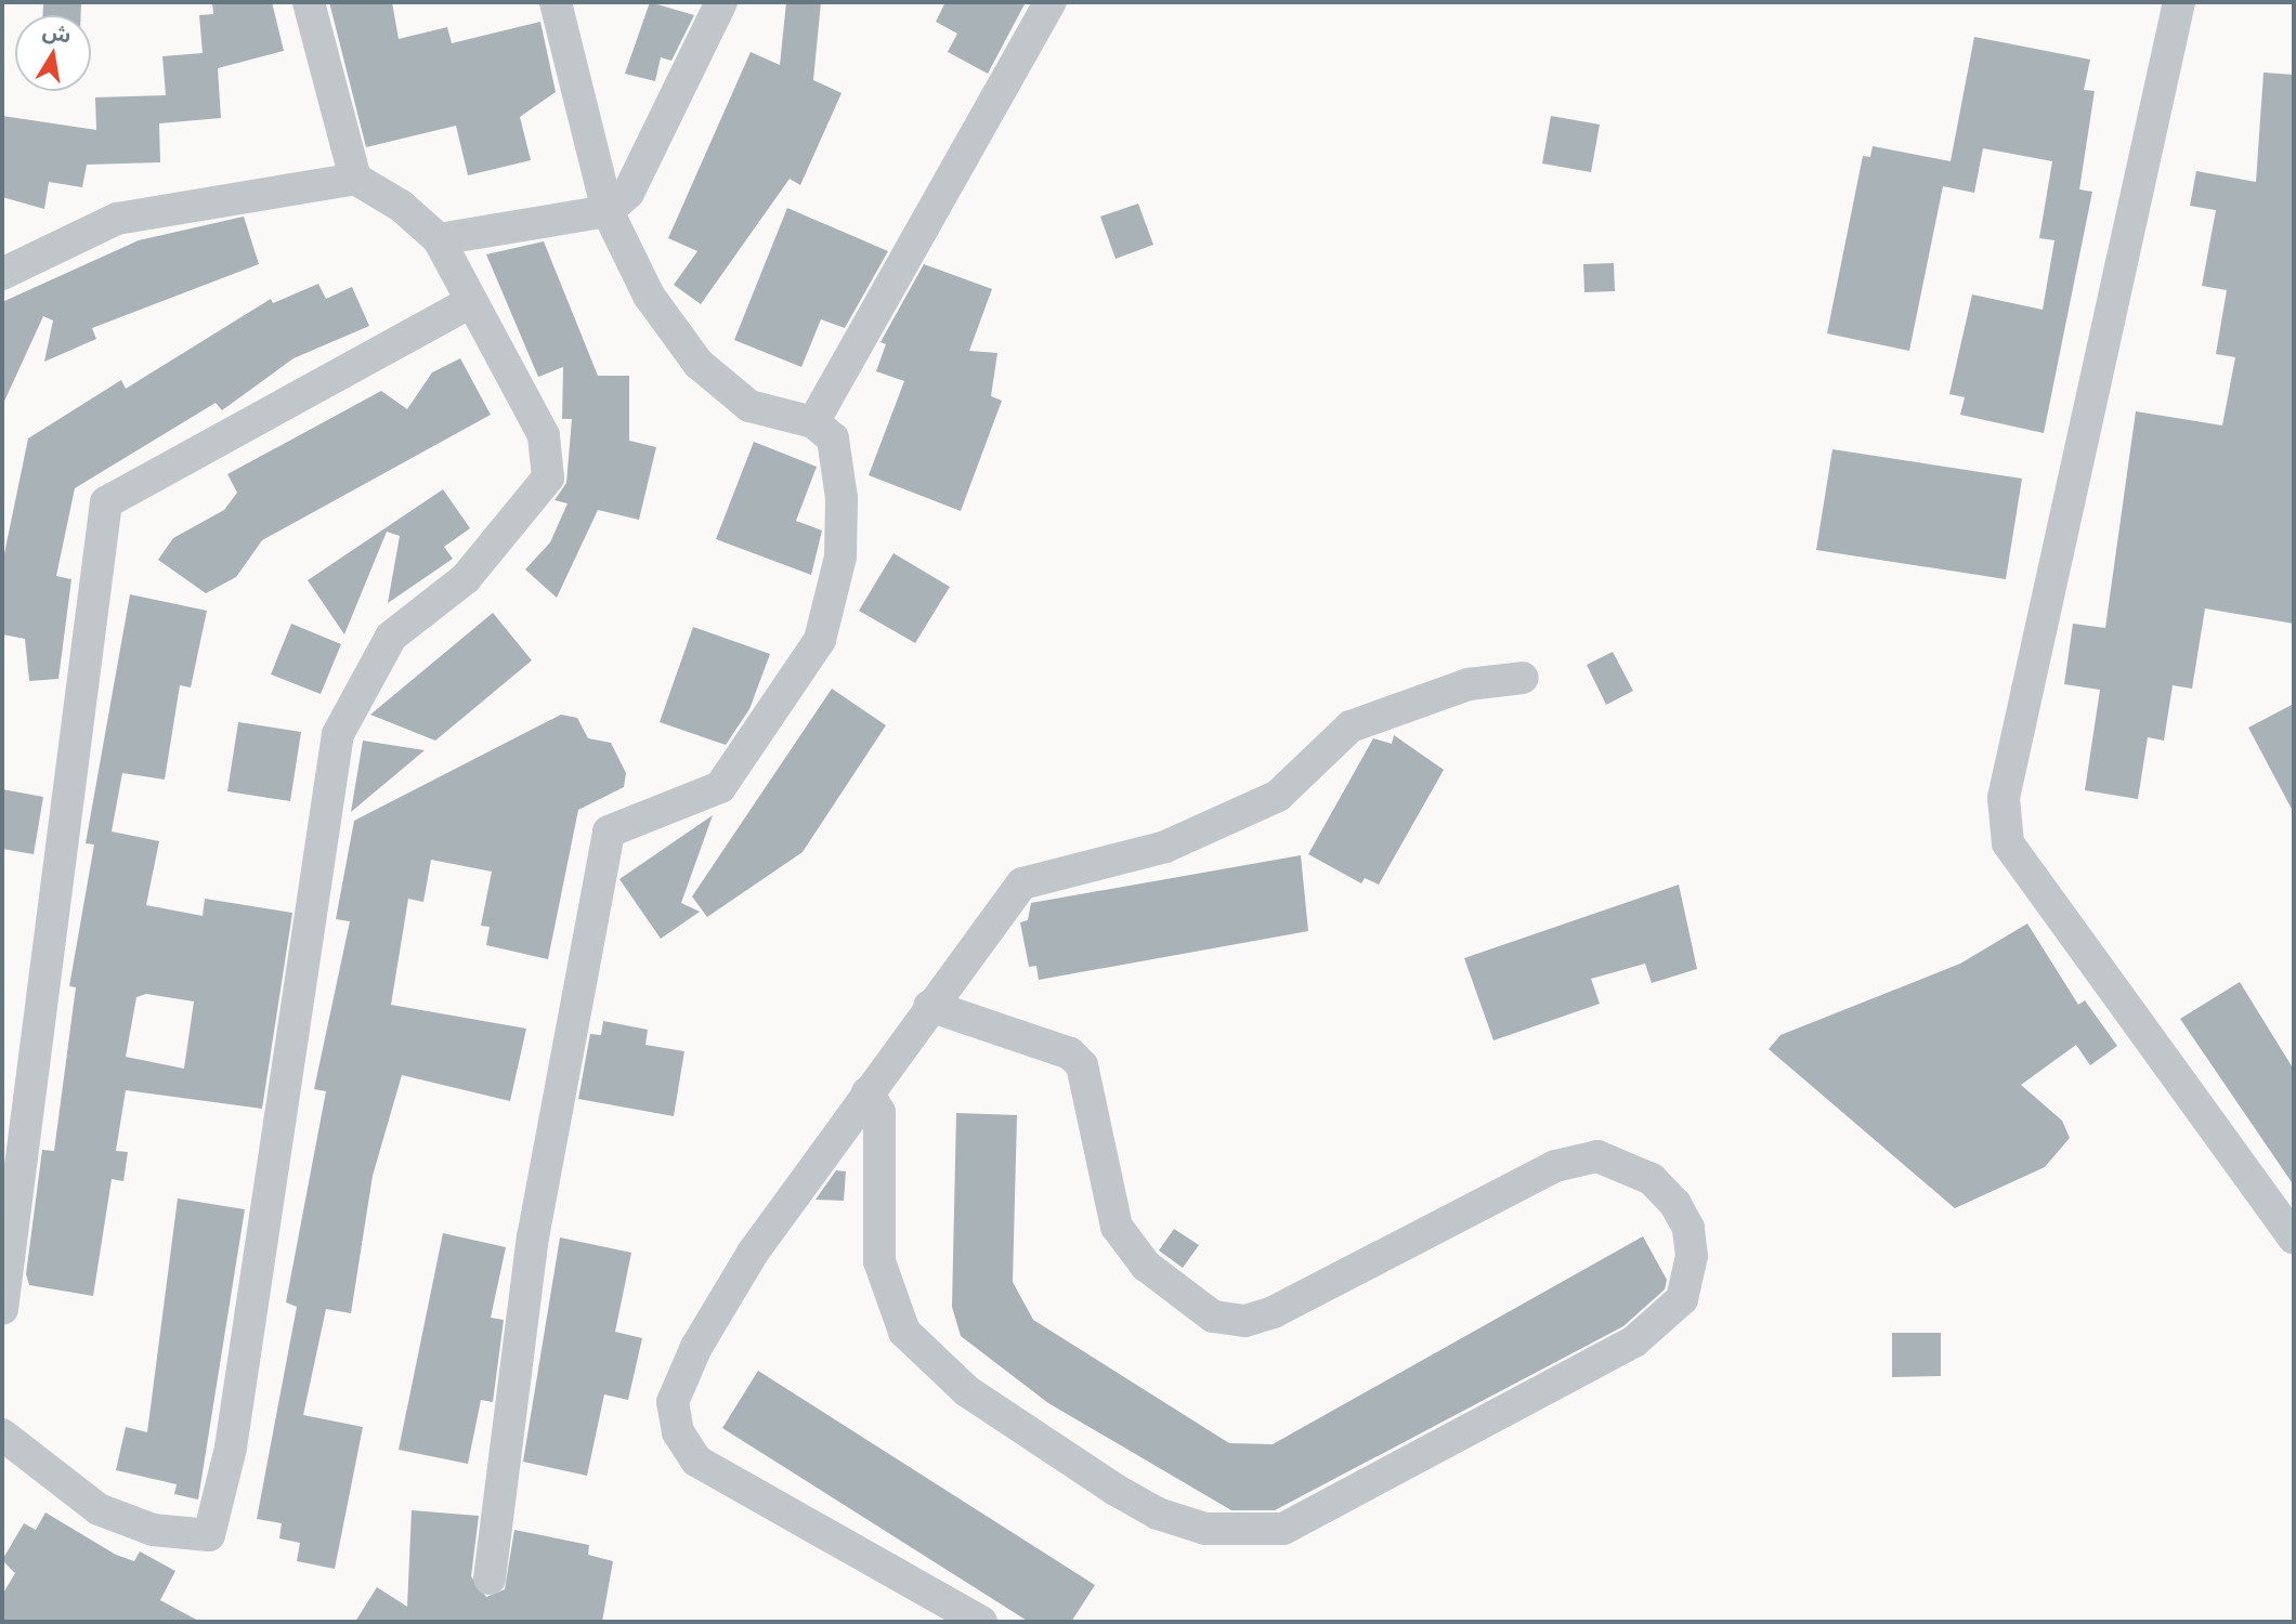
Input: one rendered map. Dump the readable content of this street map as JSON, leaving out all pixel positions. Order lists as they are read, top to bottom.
{
  "north": "top"
}
